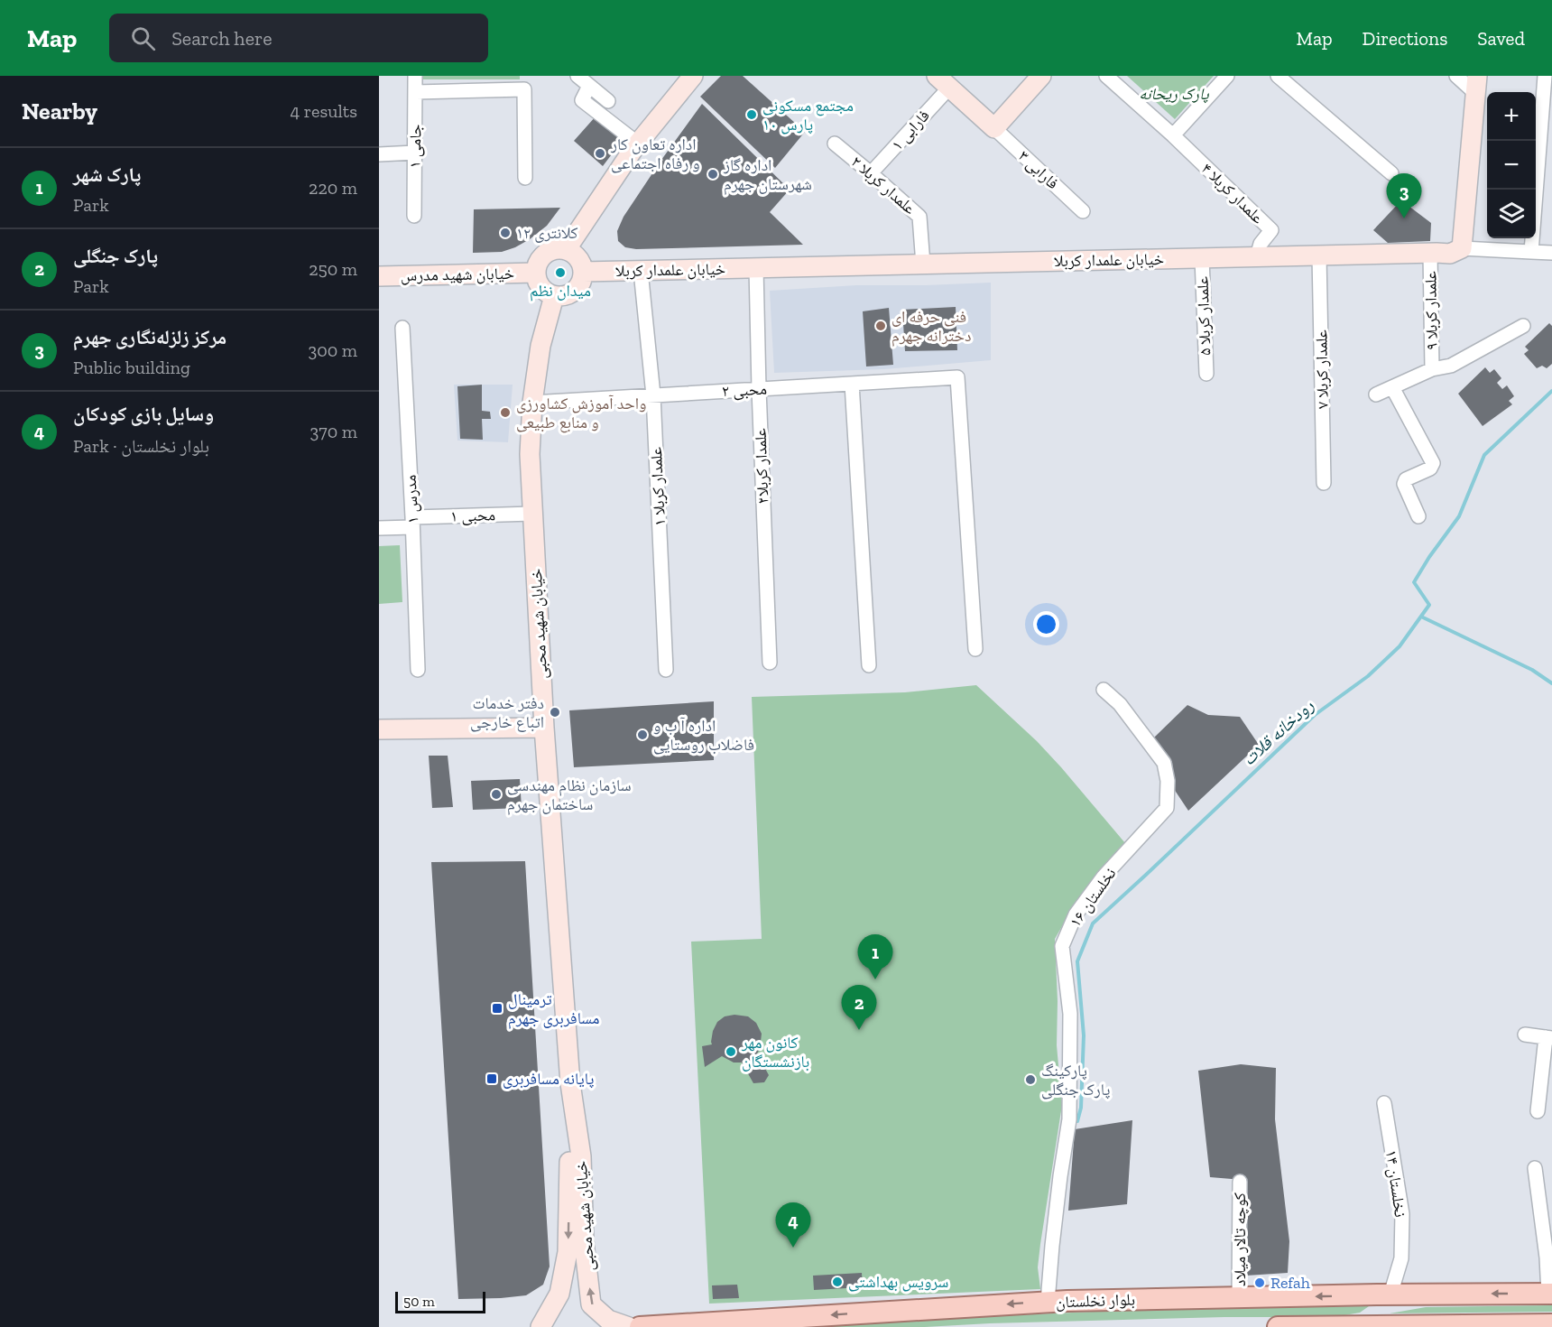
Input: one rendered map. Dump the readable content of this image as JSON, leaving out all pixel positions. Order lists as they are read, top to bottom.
{
  "streets": {
    "main road": [
      "خیابان علمدار کربلا",
      "خیابان شهید مدرس",
      "خیابان شهید محبی",
      "بلوار نخلستان"
    ],
    "street": [
      "فارابی ۱",
      "جامی ۱",
      "فارابی ۳",
      "علمدار کربلا ۲",
      "علمدار کربلا ۴",
      "علمدار کربلا ۹",
      "علمدار کربلا ۵",
      "علمدار کربلا ۷",
      "محبی ۲",
      "علمدار کربلا۳",
      "علمدار کربلا ۱",
      "مدرس ۱",
      "محبی ۱",
      "نخلستان ۱۶",
      "نخلستان ۱۴",
      "کوچه تالار میلاد"
    ]
  },
  "crossings": [
    ["فارابی ۱", "علمدار کربلا ۲"],
    ["علمدار کربلا ۲", "خیابان علمدار کربلا"],
    ["علمدار کربلا ۴", "خیابان علمدار کربلا"],
    ["خیابان علمدار کربلا", "خیابان شهید مدرس"],
    ["خیابان علمدار کربلا", "علمدار کربلا ۹"],
    ["خیابان علمدار کربلا", "علمدار کربلا ۵"],
    ["خیابان علمدار کربلا", "علمدار کربلا ۷"],
    ["خیابان علمدار کربلا", "علمدار کربلا۳"],
    ["خیابان علمدار کربلا", "علمدار کربلا ۱"],
    ["خیابان علمدار کربلا", "خیابان شهید محبی"],
    ["خیابان شهید مدرس", "خیابان شهید محبی"],
    ["محبی ۲", "علمدار کربلا۳"],
    ["محبی ۲", "علمدار کربلا ۱"],
    ["محبی ۲", "خیابان شهید محبی"],
    ["مدرس ۱", "محبی ۱"],
    ["محبی ۱", "خیابان شهید محبی"],
    ["نخلستان ۱۶", "بلوار نخلستان"],
    ["نخلستان ۱۴", "بلوار نخلستان"],
    ["کوچه تالار میلاد", "بلوار نخلستان"]
  ],
  "water": ["رودخانه قلات"],
  "parks": ["پارک ریحانه"],
  "places": {
    "other": [
      "مجتمع مسکونی پارس ۱۰",
      "اداره تعاون کار و رفاه اجتماعی",
      "اداره گاز شهرستان جهرم",
      "کلانتری ۱۲",
      "میدان نظم",
      "فنی حرفه ای دخترانه جهرم",
      "واحد آموزش کشاورزی و منابع طبیعی",
      "دفتر خدمات اتباع خارجی",
      "اداره آ ب و فاضلاب روستایی",
      "سازمان نظام مهندسی ساختمان جهرم",
      "کانون مهر بازنشستگان",
      "پارکینگ پارک جنگلی",
      "سرویس بهداشتی",
      "Refah"
    ],
    "transit": ["ترمینال مسافربری جهرم", "پایانه مسافربری"]
  },
  "scale_bar": "50 m",
  "page": {
    "header": "Map",
    "search": "Search here",
    "nav": ["Map", "Directions", "Saved"],
    "heading": ["Nearby", "4 results"],
    "map_buttons": ["+", "−"],
    "list": [
      {
        "mark": "1",
        "name": "پارک شهر",
        "note": "Park",
        "value": "220 m"
      },
      {
        "mark": "2",
        "name": "پارک جنگلی",
        "note": "Park",
        "value": "250 m"
      },
      {
        "mark": "3",
        "name": "مرکز زلزله‌نگاری جهرم",
        "note": "Public building",
        "value": "300 m"
      },
      {
        "mark": "4",
        "name": "وسایل بازی کودکان",
        "note": "Park · بلوار نخلستان",
        "value": "370 m"
      }
    ],
    "pins": [
      "3",
      "1",
      "2",
      "4"
    ],
    "scale": "50 m"
  }
}
